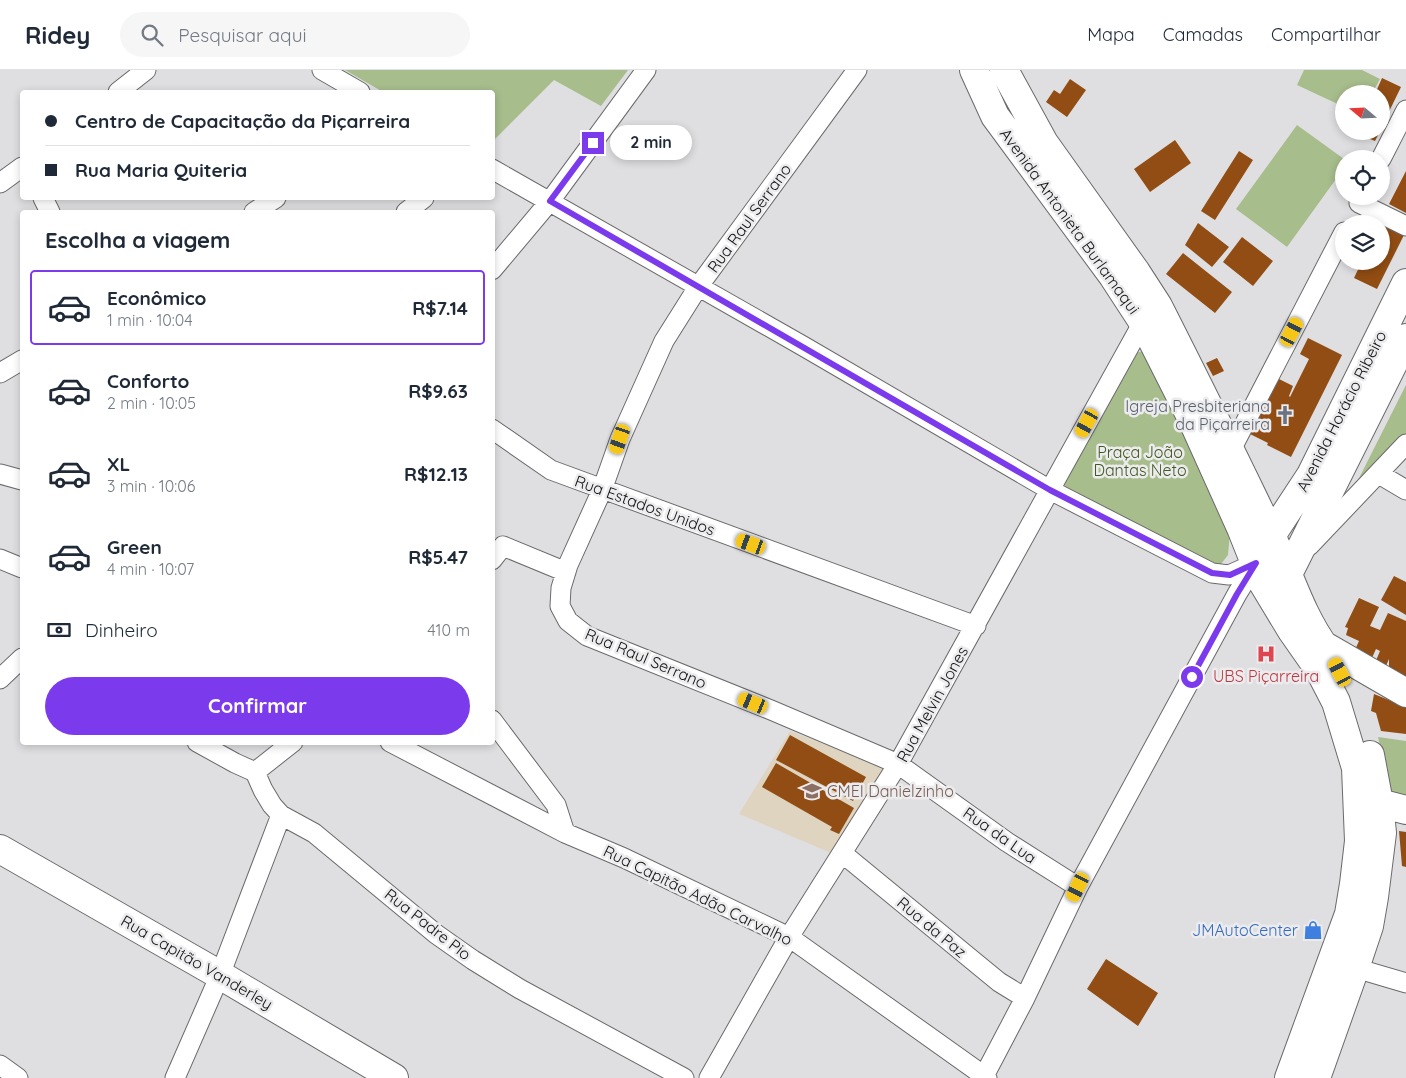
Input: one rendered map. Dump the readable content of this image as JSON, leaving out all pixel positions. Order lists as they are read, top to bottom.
{
  "streets": {
    "main road": ["Avenida Antonieta Burlamaqui", "Avenida Horácio Ribeiro", "Rua Capitão Vanderley"],
    "street": [
      "Rua Raul Serrano",
      "Rua Estados Unidos",
      "Rua Melvin Jones",
      "Rua da Lua",
      "Rua Capitão Adão Carvalho",
      "Rua Padre Pio",
      "Rua da Paz"
    ]
  },
  "crossings": [
    ["Rua Raul Serrano", "Rua Estados Unidos"],
    ["Rua Raul Serrano", "Rua Melvin Jones"],
    ["Rua Raul Serrano", "Rua da Lua"],
    ["Avenida Antonieta Burlamaqui", "Avenida Horácio Ribeiro"],
    ["Avenida Antonieta Burlamaqui", "Rua Melvin Jones"],
    ["Rua Estados Unidos", "Rua Melvin Jones"],
    ["Rua Melvin Jones", "Rua da Lua"],
    ["Rua Melvin Jones", "Rua Capitão Adão Carvalho"],
    ["Rua Melvin Jones", "Rua da Paz"]
  ],
  "parks": ["Praça João Dantas Neto"],
  "places": {
    "church": ["Igreja Presbiteriana da Piçarreira"],
    "hospital": ["UBS Piçarreira"],
    "school or university": ["CMEI Danielzinho"],
    "shop": ["JMAutoCenter"]
  },
  "north": "left",
  "page": {
    "header": "Ridey",
    "search": "Pesquisar aqui",
    "nav": ["Mapa", "Camadas", "Compartilhar"],
    "banner": ["Centro de Capacitação da Piçarreira", "Rua Maria Quiteria"],
    "bubble": "2 min",
    "heading": "Escolha a viagem",
    "list": [
      {
        "name": "Econômico",
        "note": "1 min · 10:04",
        "value": "R$7.14"
      },
      {
        "name": "Conforto",
        "note": "2 min · 10:05",
        "value": "R$9.63"
      },
      {
        "name": "XL",
        "note": "3 min · 10:06",
        "value": "R$12.13"
      },
      {
        "name": "Green",
        "note": "4 min · 10:07",
        "value": "R$5.47"
      }
    ],
    "pay": ["Dinheiro", "410 m"],
    "buttons": "Confirmar"
  }
}
